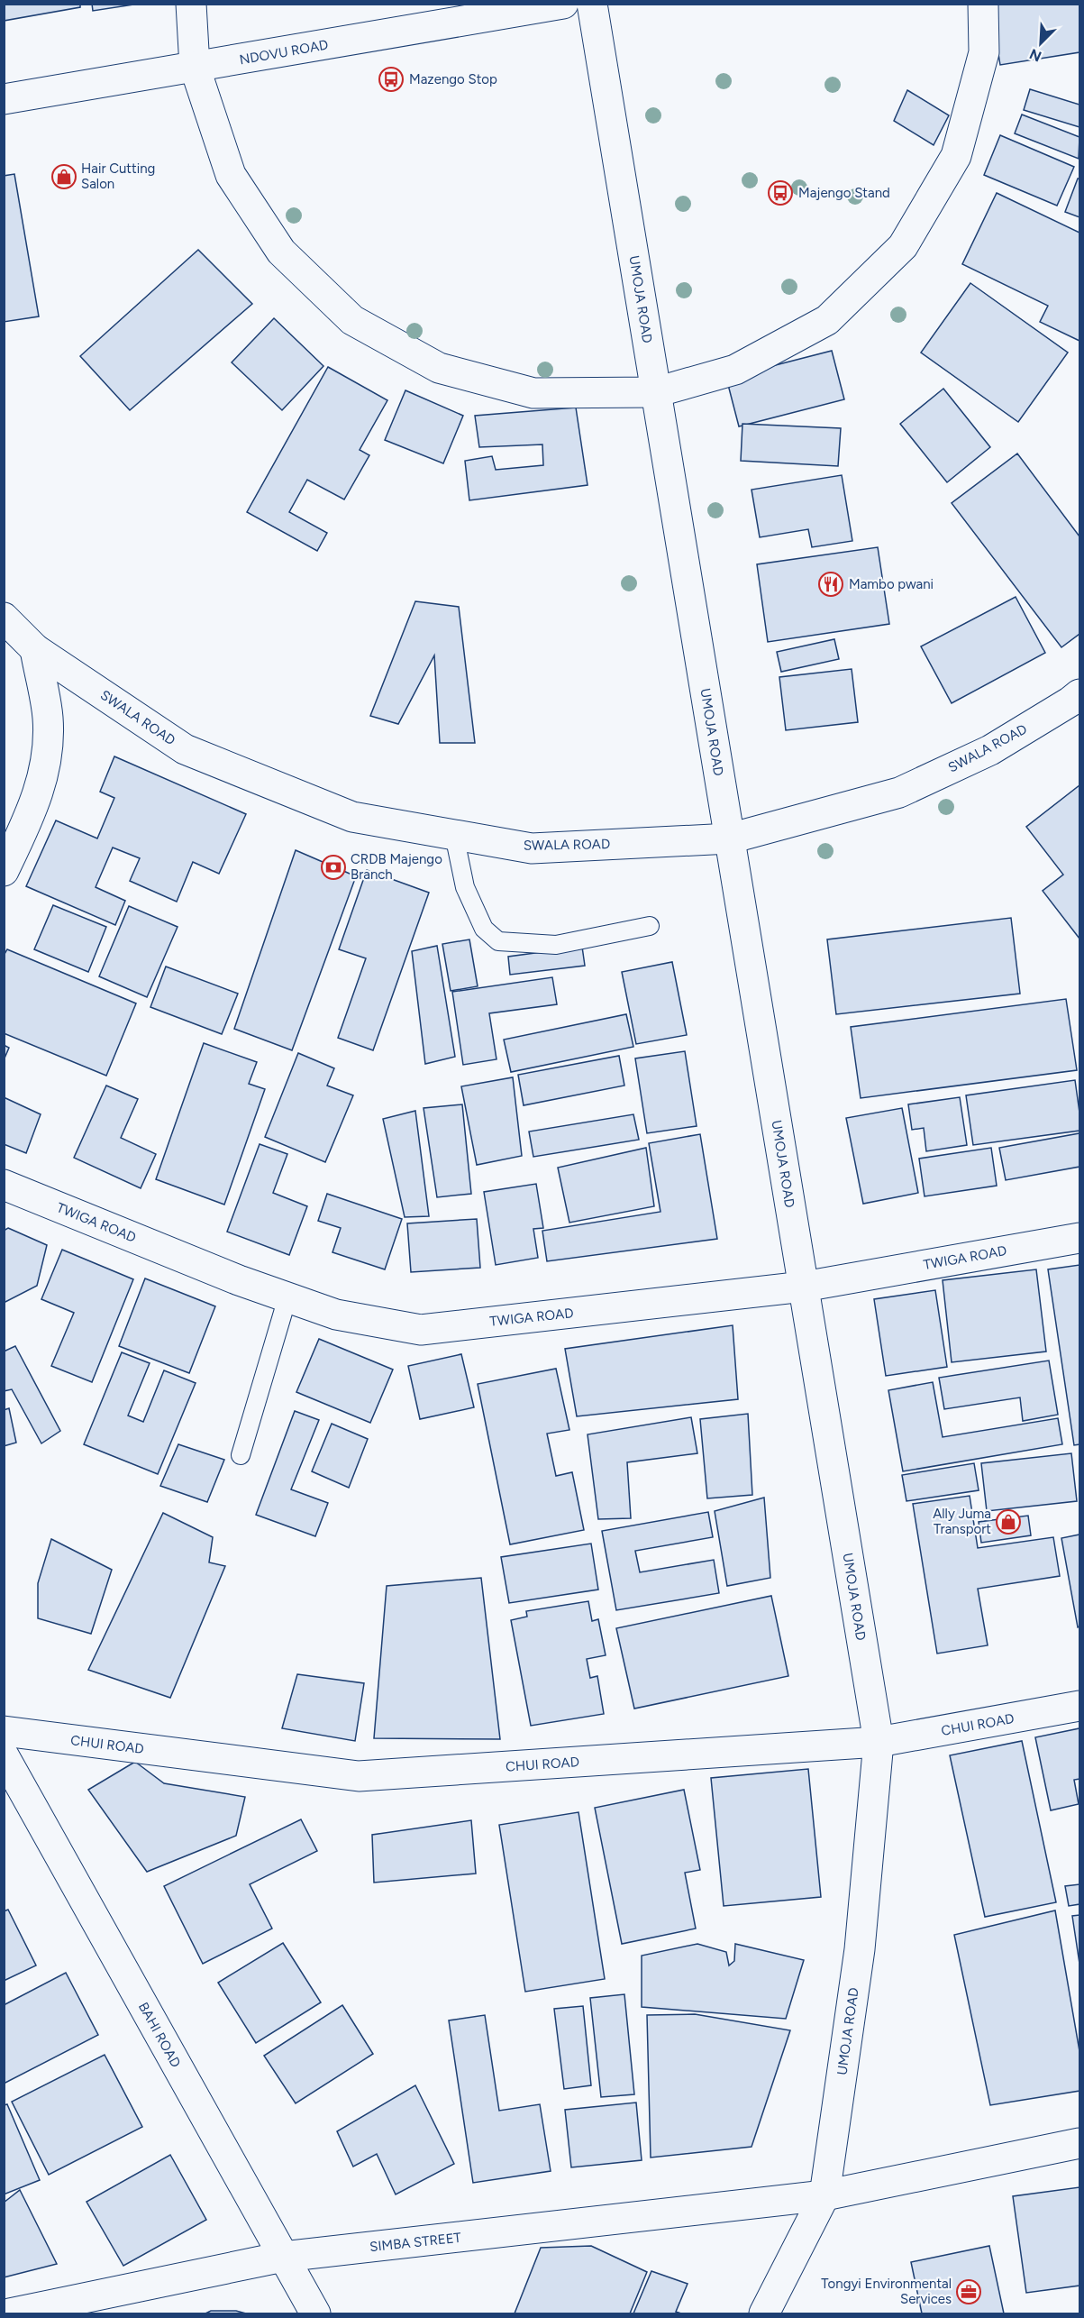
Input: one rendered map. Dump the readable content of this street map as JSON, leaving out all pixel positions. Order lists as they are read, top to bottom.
{
  "streets": {
    "street": [
      "NDOVU ROAD",
      "UMOJA ROAD",
      "SWALA ROAD",
      "TWIGA ROAD",
      "CHUI ROAD",
      "BAHI ROAD",
      "SIMBA STREET"
    ]
  },
  "crossings": [
    ["UMOJA ROAD", "SWALA ROAD"],
    ["UMOJA ROAD", "TWIGA ROAD"],
    ["UMOJA ROAD", "CHUI ROAD"],
    ["UMOJA ROAD", "SIMBA STREET"],
    ["BAHI ROAD", "SIMBA STREET"]
  ],
  "places": {
    "bus stop": ["Mazengo Stop", "Majengo Stand"],
    "shop": ["Hair Cutting Salon", "Ally Juma Transport"],
    "restaurant": ["Mambo pwani"],
    "bank": ["CRDB Majengo Branch"],
    "office": ["Tongyi Environmental Services"]
  },
  "north": "bottom left"
}
